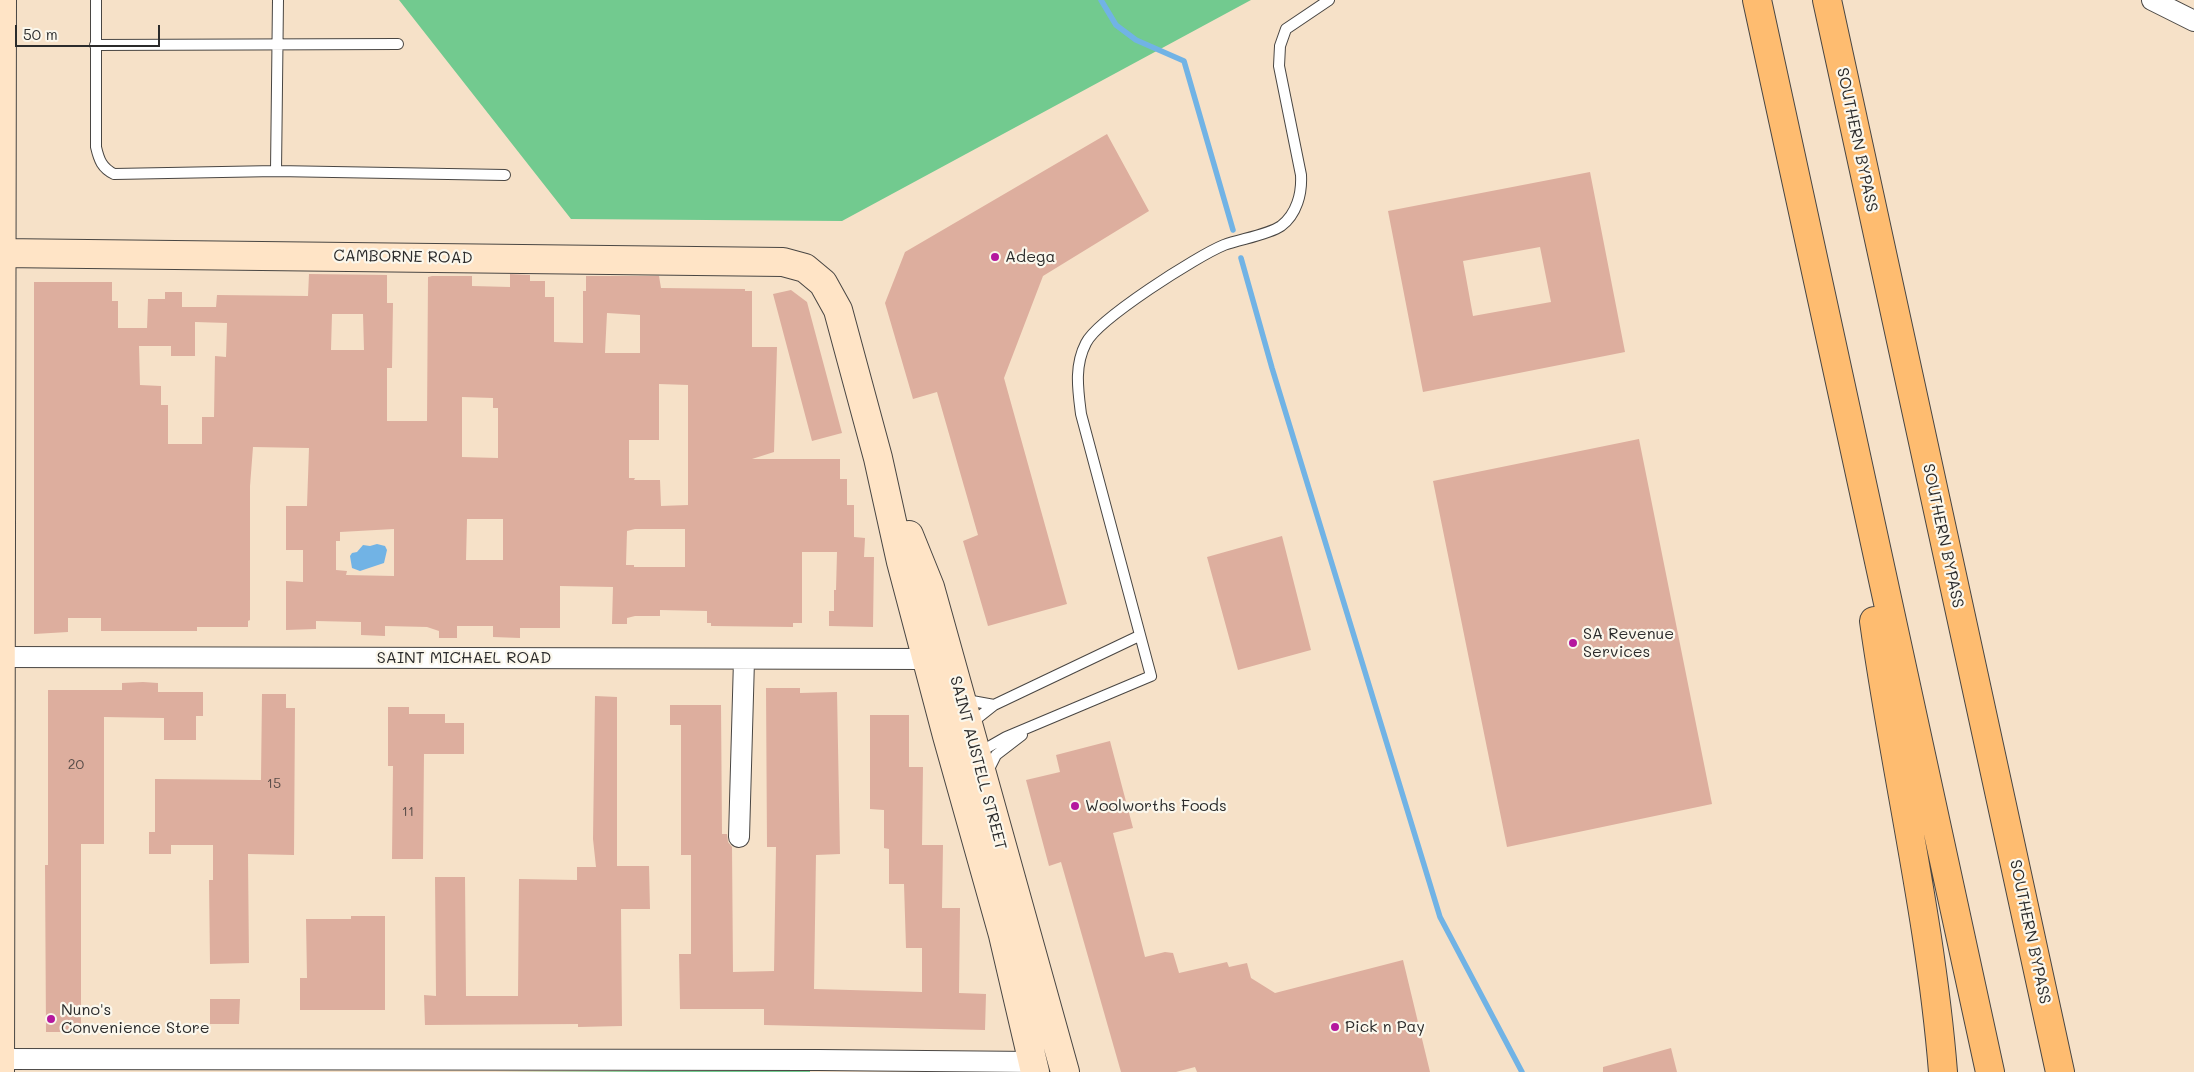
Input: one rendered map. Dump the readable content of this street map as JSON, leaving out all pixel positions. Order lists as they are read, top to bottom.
{
  "streets": {
    "highway": ["SOUTHERN BYPASS"],
    "street": ["CAMBORNE ROAD", "SAINT MICHAEL ROAD", "SAINT AUSTELL STREET"]
  },
  "crossings": [
    ["CAMBORNE ROAD", "SAINT AUSTELL STREET"],
    ["SAINT MICHAEL ROAD", "SAINT AUSTELL STREET"]
  ],
  "places": [
    "Adega",
    "SA Revenue Services",
    "Woolworths Foods",
    "Nuno's Convenience Store",
    "Pick n Pay"
  ],
  "house_numbers": ["20", "15", "11"],
  "scale_bar": "50 m"
}
